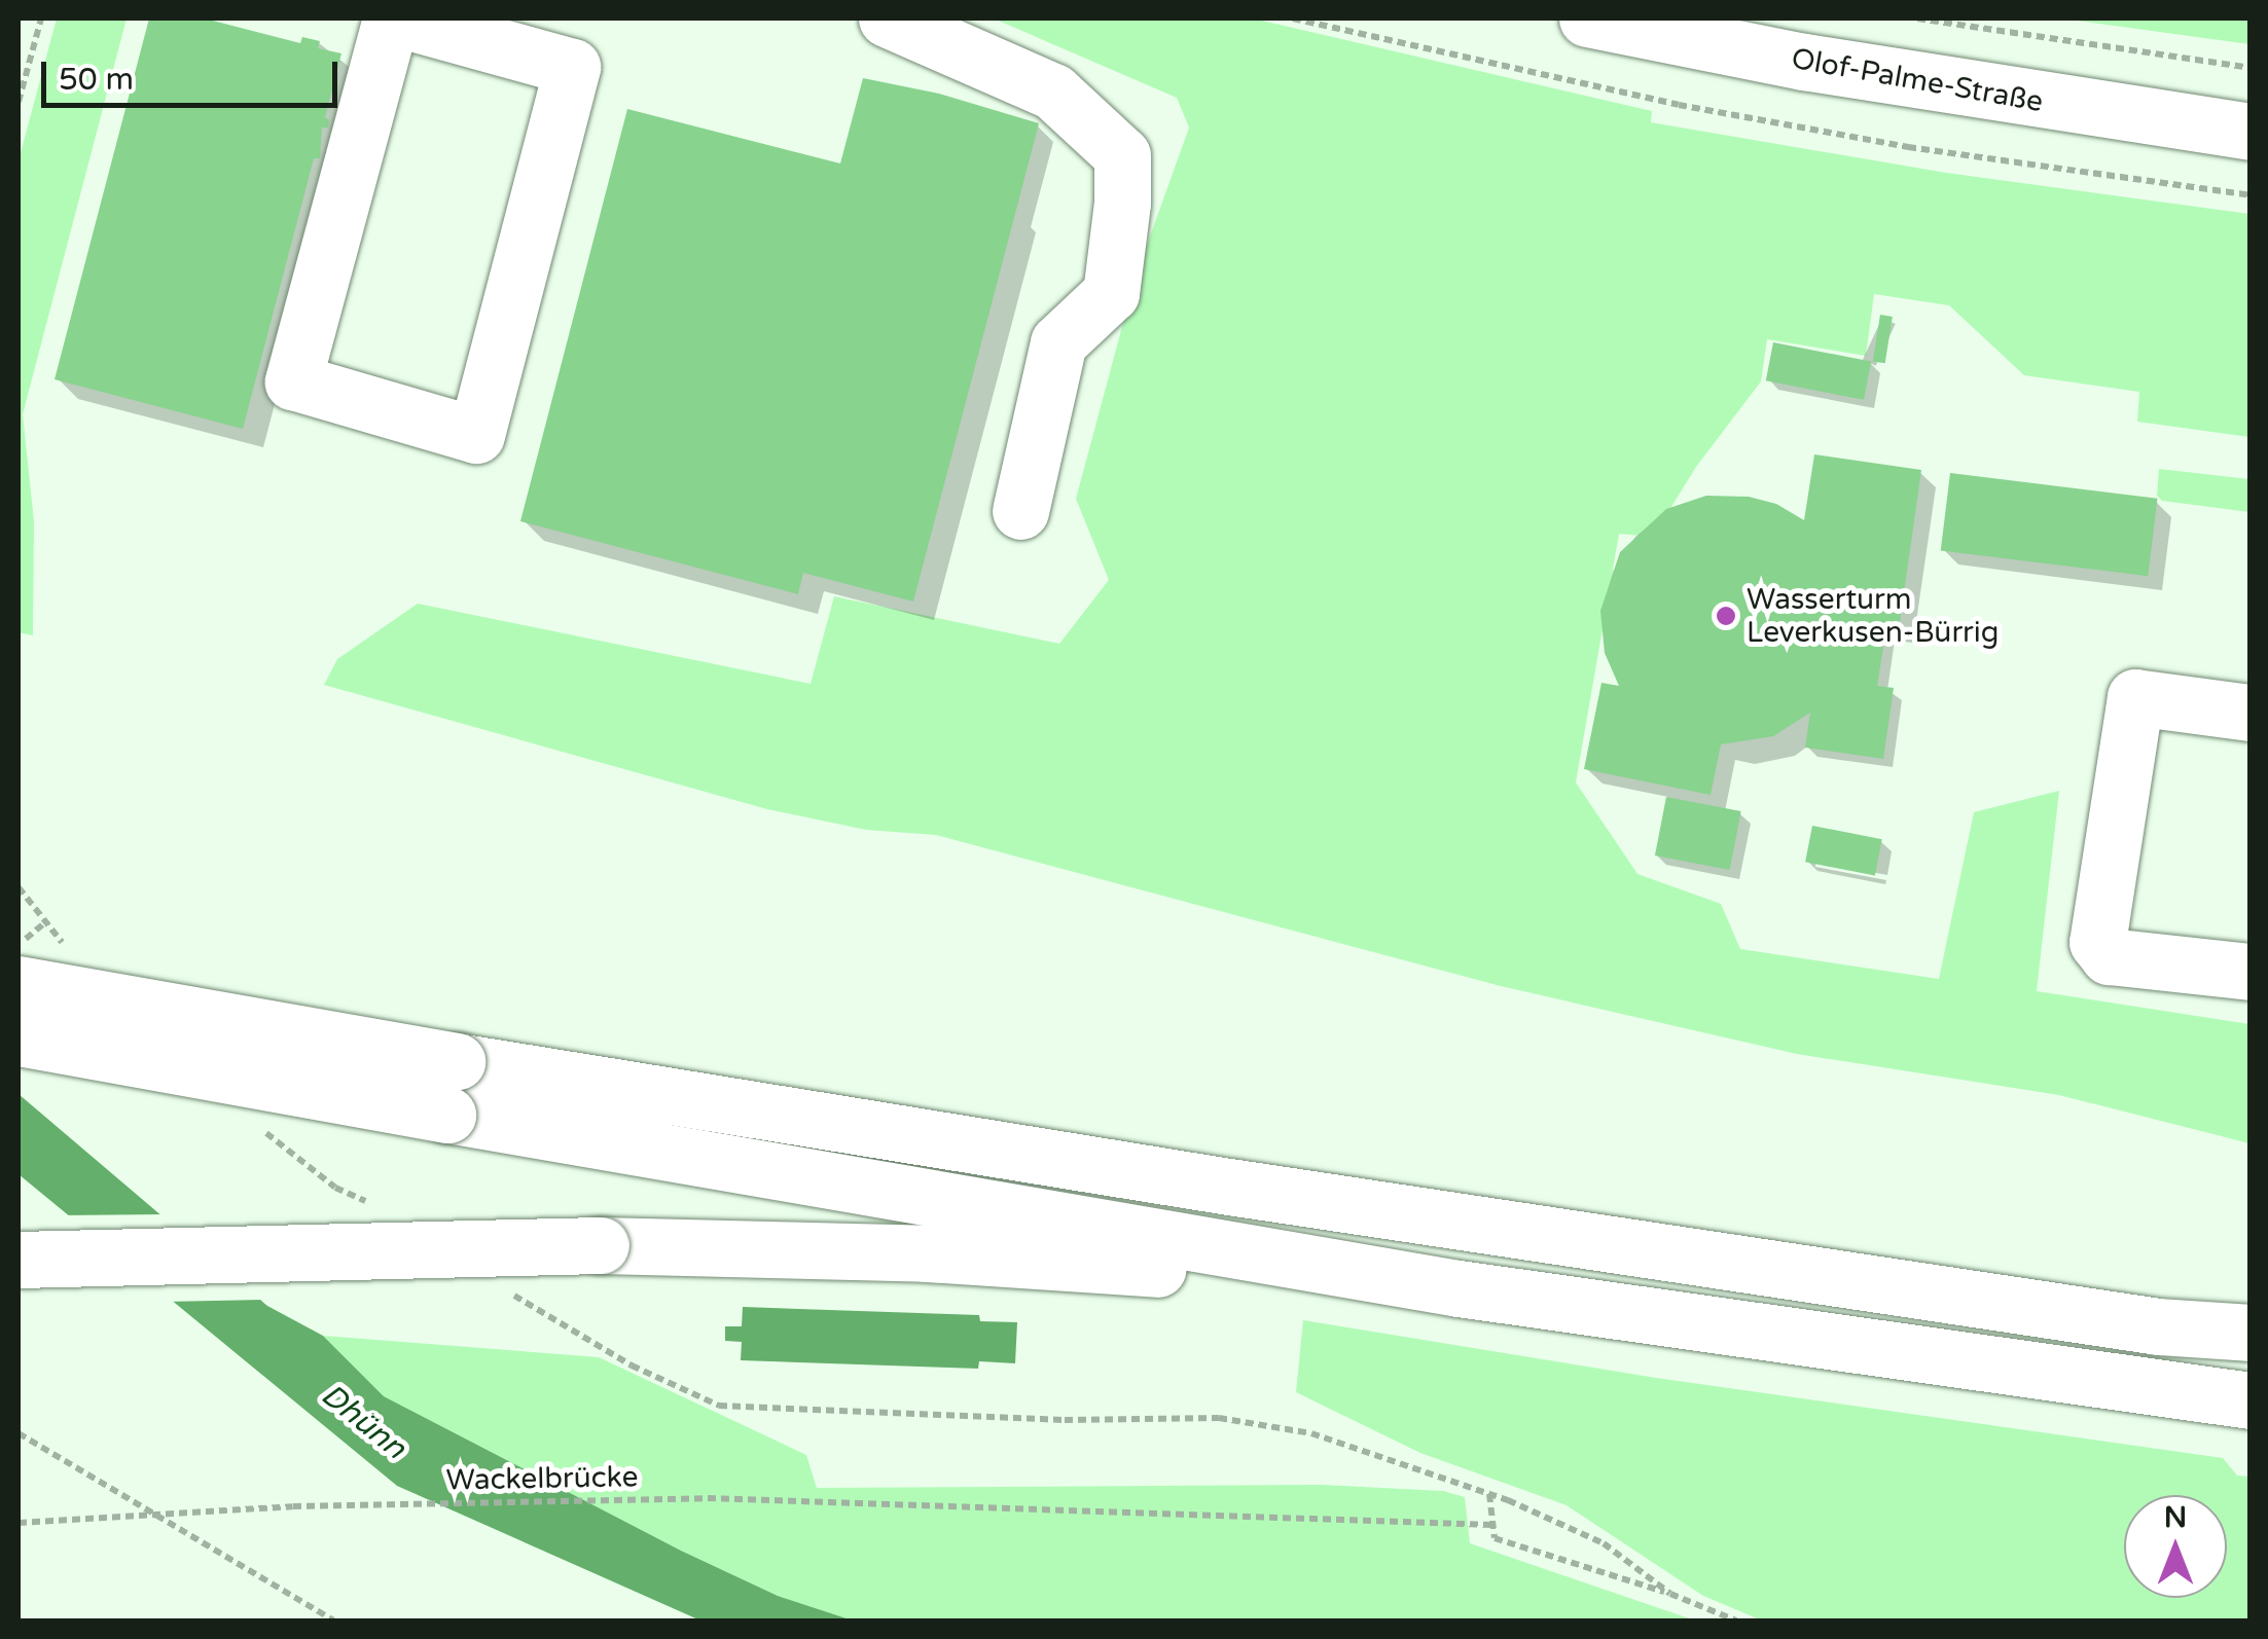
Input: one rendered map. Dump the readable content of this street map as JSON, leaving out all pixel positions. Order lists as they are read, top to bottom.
{
  "streets": {
    "main road": ["Olof-Palme-Straße"],
    "path": ["Wackelbrücke"]
  },
  "water": ["Dhünn"],
  "places": ["Wasserturm Leverkusen-Bürrig"],
  "scale_bar": "50 m",
  "north": "top"
}
